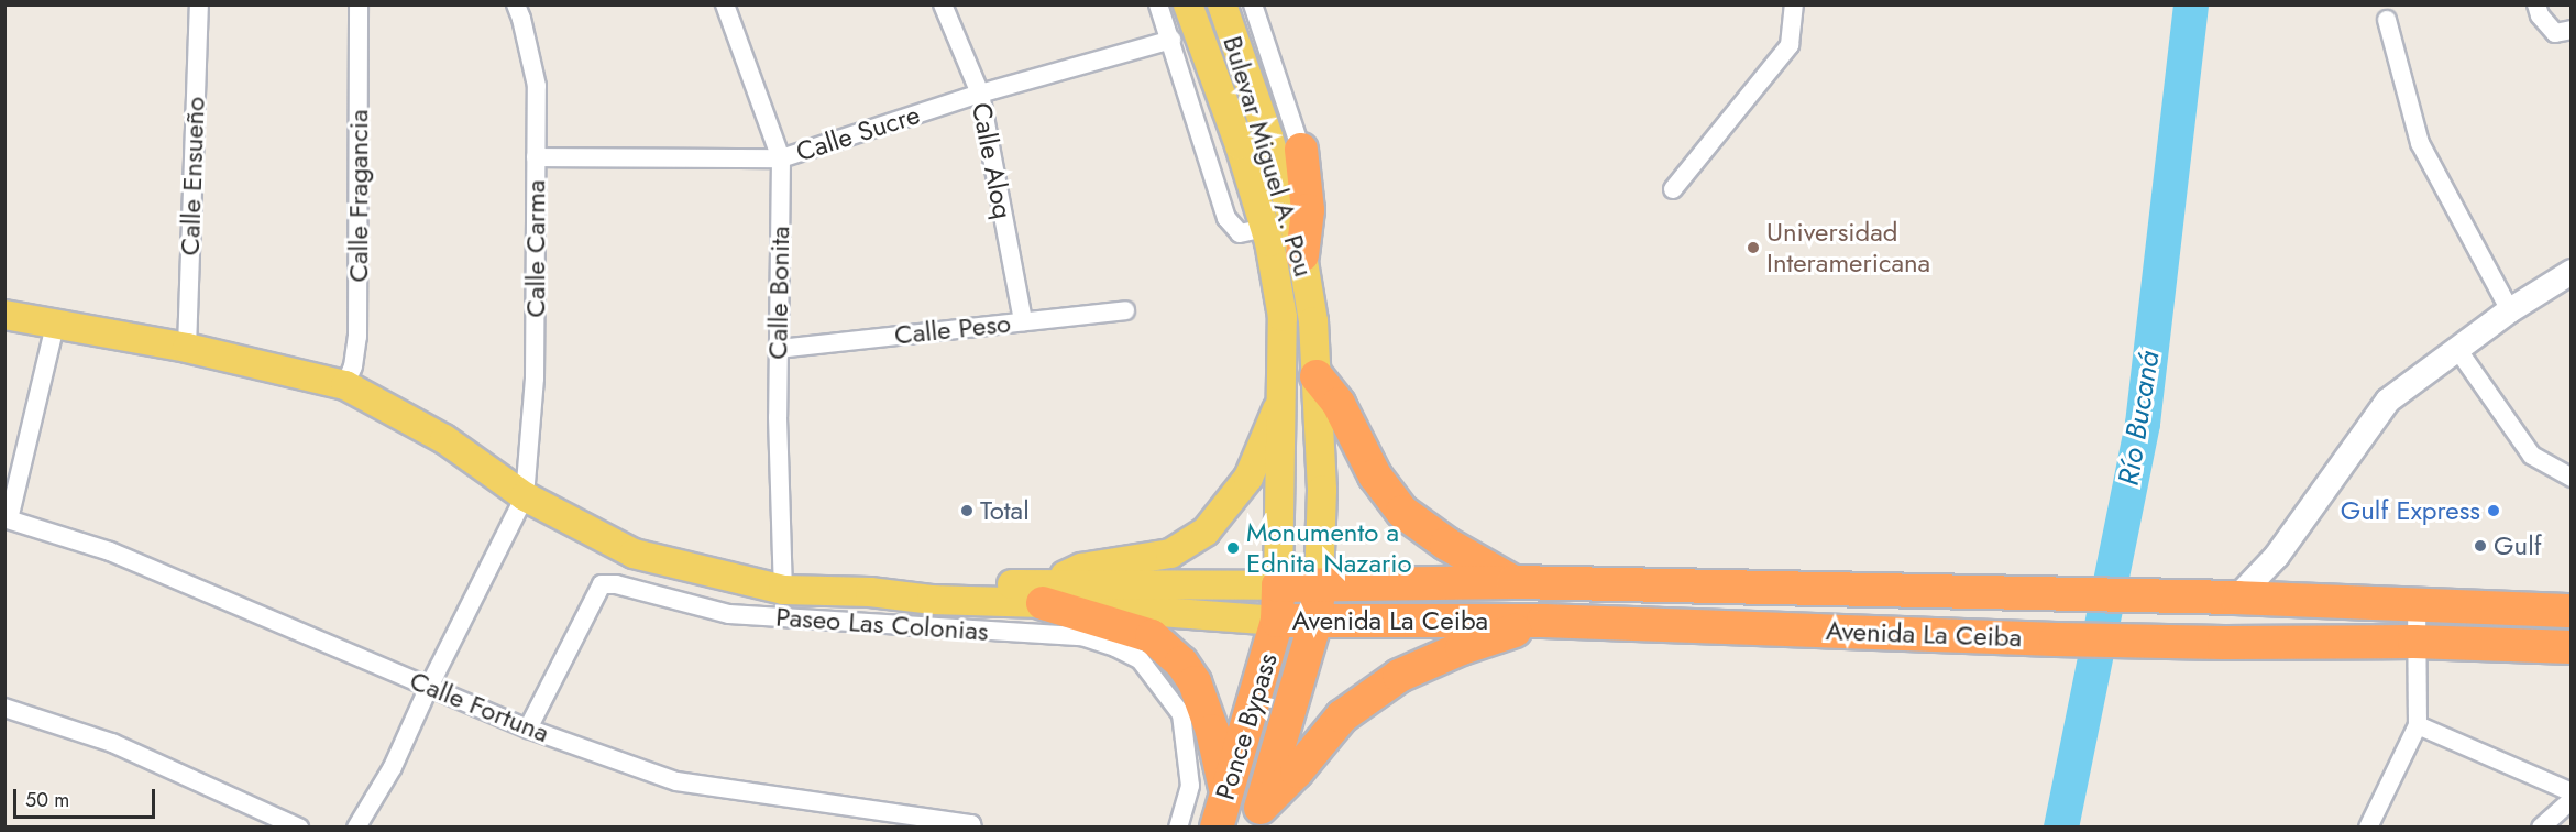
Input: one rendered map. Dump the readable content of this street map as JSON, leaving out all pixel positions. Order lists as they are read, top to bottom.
{
  "streets": {
    "highway": ["Avenida La Ceiba", "Ponce Bypass"],
    "main road": ["Bulevar Miguel A. Pou"],
    "street": [
      "Calle Sucre",
      "Calle Aloq",
      "Calle Ensueño",
      "Calle Fragancia",
      "Calle Carma",
      "Calle Bonita",
      "Calle Peso",
      "Paseo Las Colonias",
      "Calle Fortuna"
    ]
  },
  "crossings": [
    ["Calle Sucre", "Calle Aloq"],
    ["Calle Sucre", "Calle Carma"],
    ["Calle Sucre", "Calle Bonita"],
    ["Bulevar Miguel A. Pou", "Avenida La Ceiba"],
    ["Bulevar Miguel A. Pou", "Ponce Bypass"],
    ["Calle Aloq", "Calle Peso"],
    ["Calle Bonita", "Calle Peso"],
    ["Avenida La Ceiba", "Ponce Bypass"],
    ["Paseo Las Colonias", "Calle Fortuna"]
  ],
  "water": ["Río Bucaná"],
  "places": [
    "Universidad Interamericana",
    "Total",
    "Gulf Express",
    "Gulf",
    "Monumento a Ednita Nazario"
  ],
  "scale_bar": "50 m"
}
